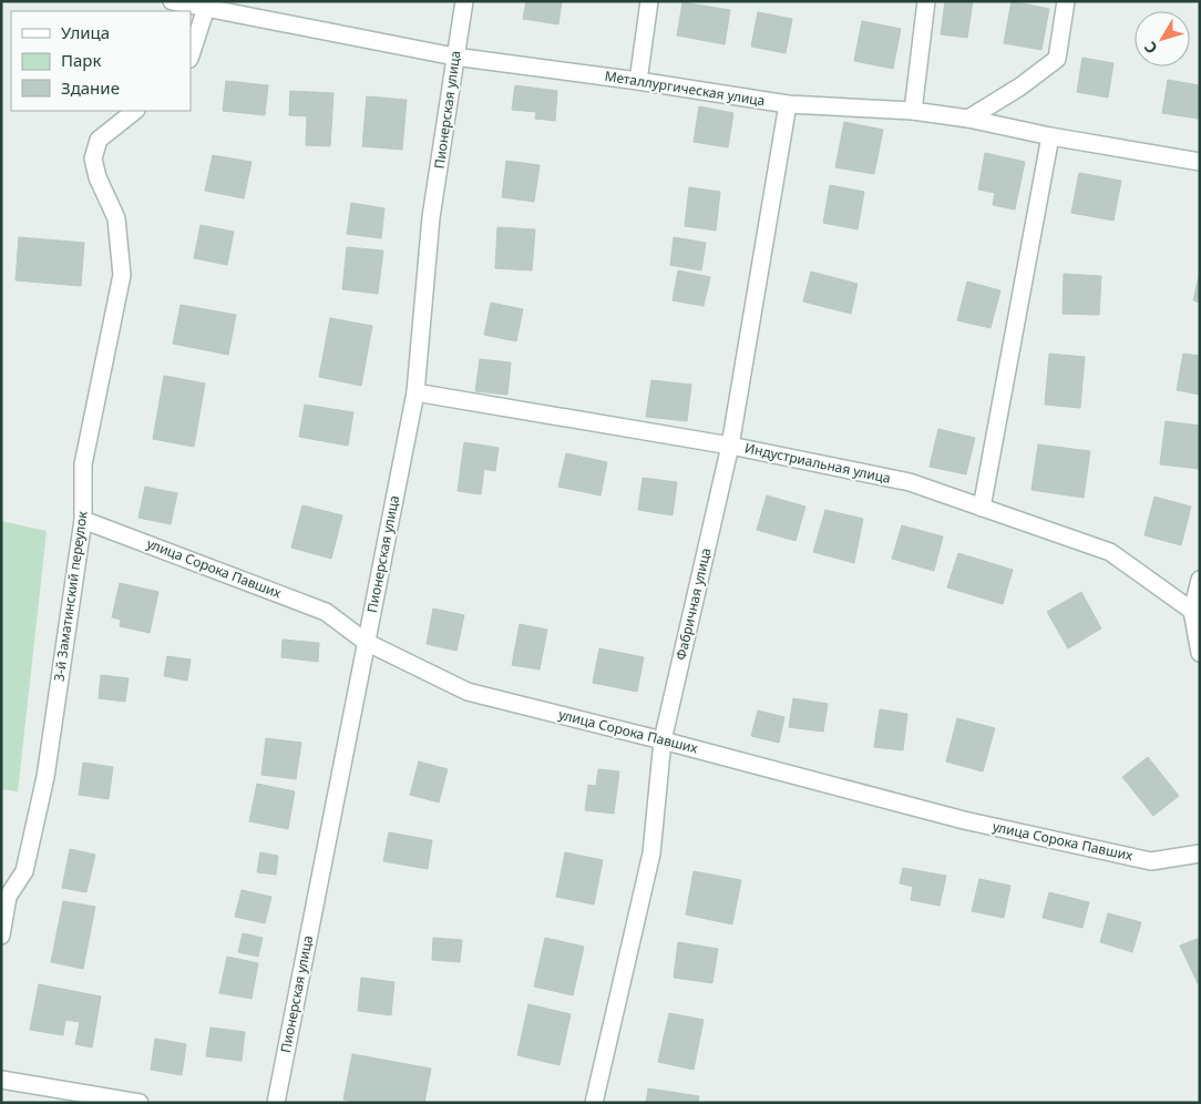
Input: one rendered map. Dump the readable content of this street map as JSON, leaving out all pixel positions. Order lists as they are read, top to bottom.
{
  "streets": {
    "street": [
      "Металлургическая улица",
      "Пионерская улица",
      "Индустриальная улица",
      "улица Сорока Павших",
      "3-й Заматинский переулок",
      "Фабричная улица"
    ]
  },
  "crossings": [
    ["Металлургическая улица", "Пионерская улица"],
    ["Металлургическая улица", "Фабричная улица"],
    ["Пионерская улица", "Индустриальная улица"],
    ["Пионерская улица", "улица Сорока Павших"],
    ["Индустриальная улица", "Фабричная улица"],
    ["улица Сорока Павших", "3-й Заматинский переулок"],
    ["улица Сорока Павших", "Фабричная улица"]
  ],
  "legend": ["Улица", "Парк", "Здание"],
  "north": "bottom left"
}
